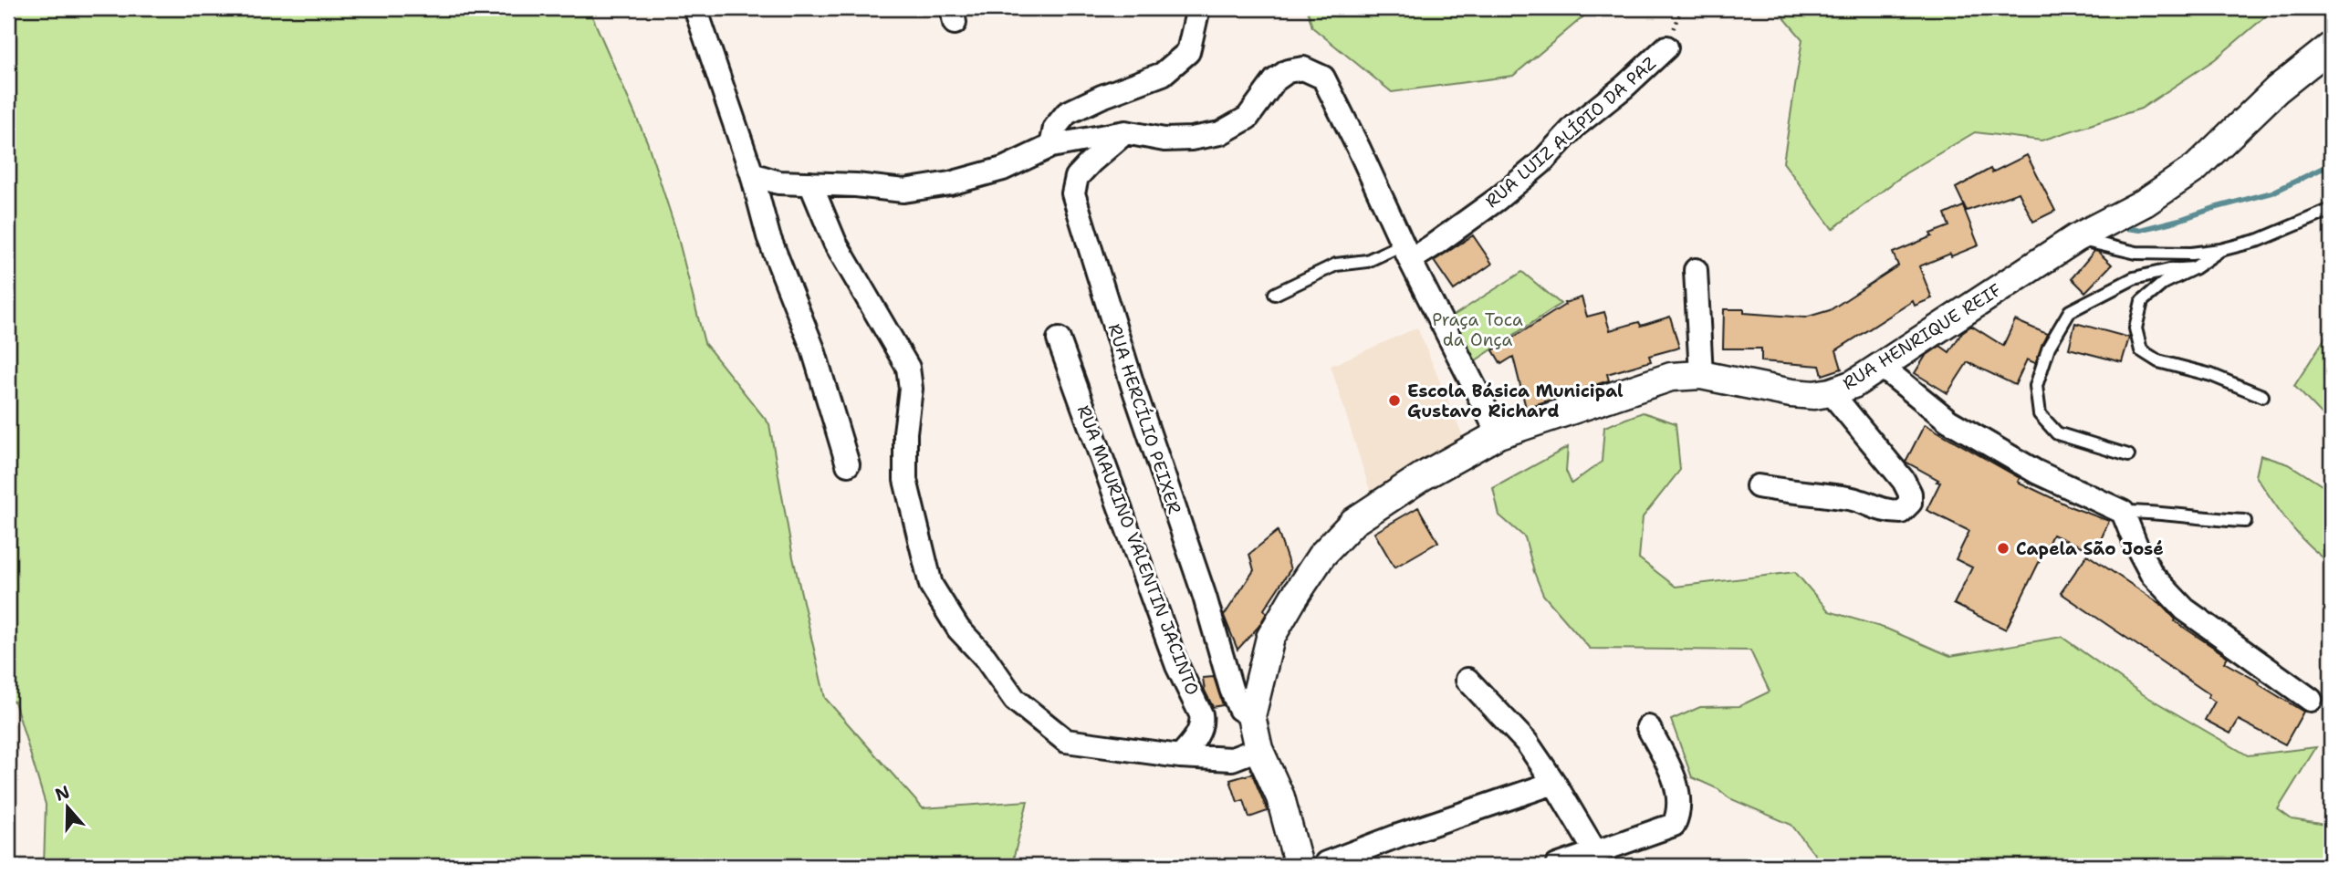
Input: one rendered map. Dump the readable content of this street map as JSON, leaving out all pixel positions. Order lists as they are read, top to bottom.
{
  "streets": {
    "street": [
      "RUA LUIZ ALÍPIO DA PAZ",
      "RUA HENRIQUE REIF",
      "RUA HERCÍLIO PEIXER",
      "RUA MAURINO VALENTIN JACINTO"
    ]
  },
  "crossings": [
    ["RUA HENRIQUE REIF", "RUA HERCÍLIO PEIXER"]
  ],
  "parks": ["Praça Toca da Onça"],
  "places": ["Escola Básica Municipal Gustavo Richard", "Capela São José"],
  "north": "top"
}
